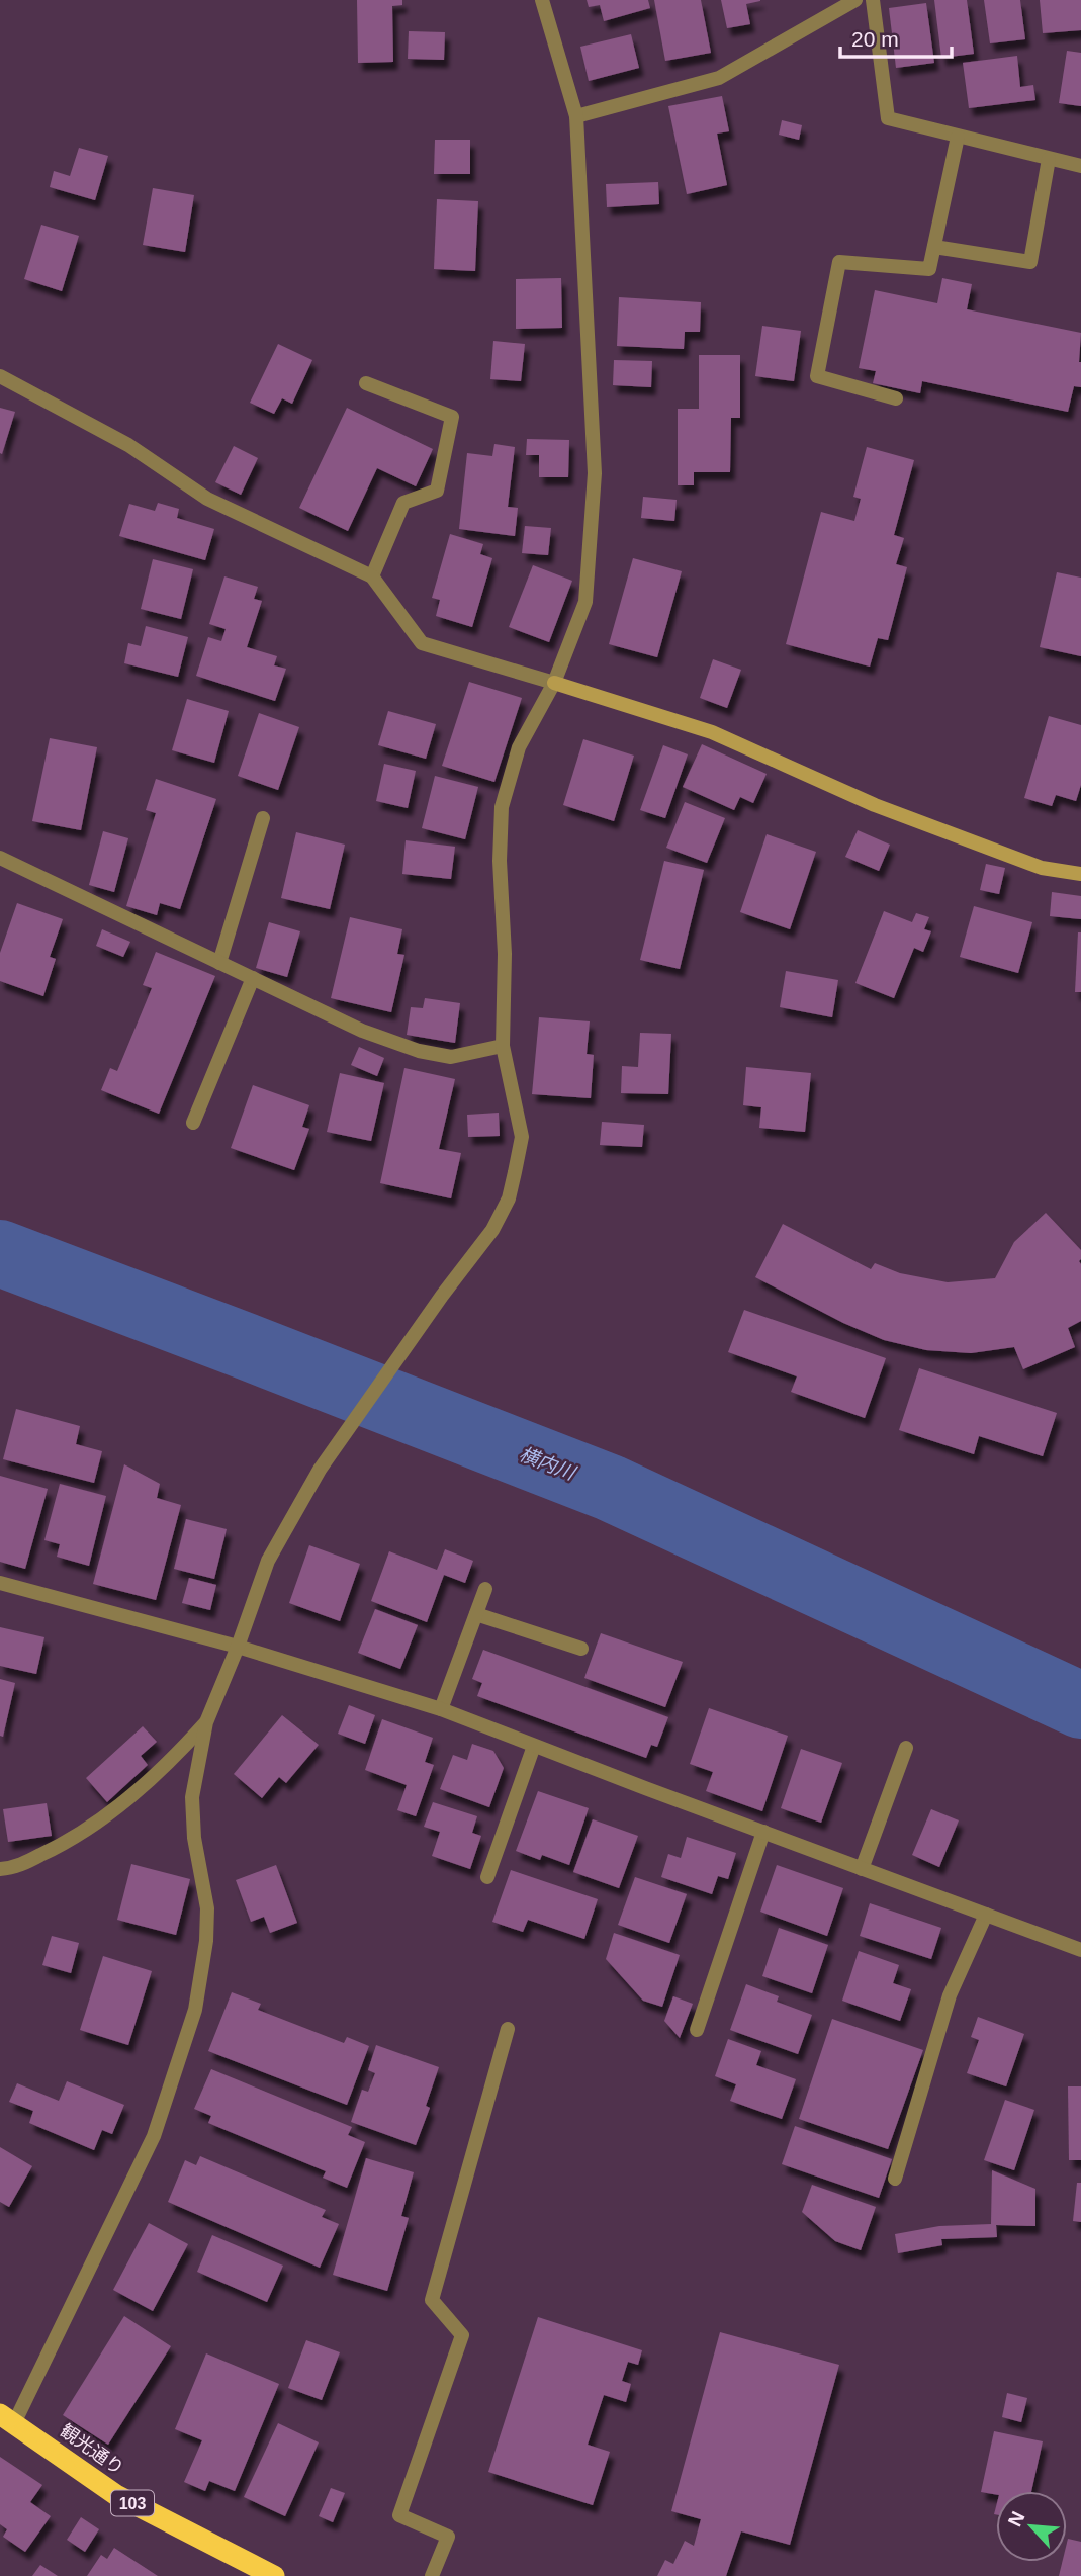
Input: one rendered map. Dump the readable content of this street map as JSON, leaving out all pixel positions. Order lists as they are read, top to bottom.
{
  "streets": {
    "highway": ["観光通り", "103"]
  },
  "water": ["横内川"],
  "scale_bar": "20 m",
  "north": "top left"
}
